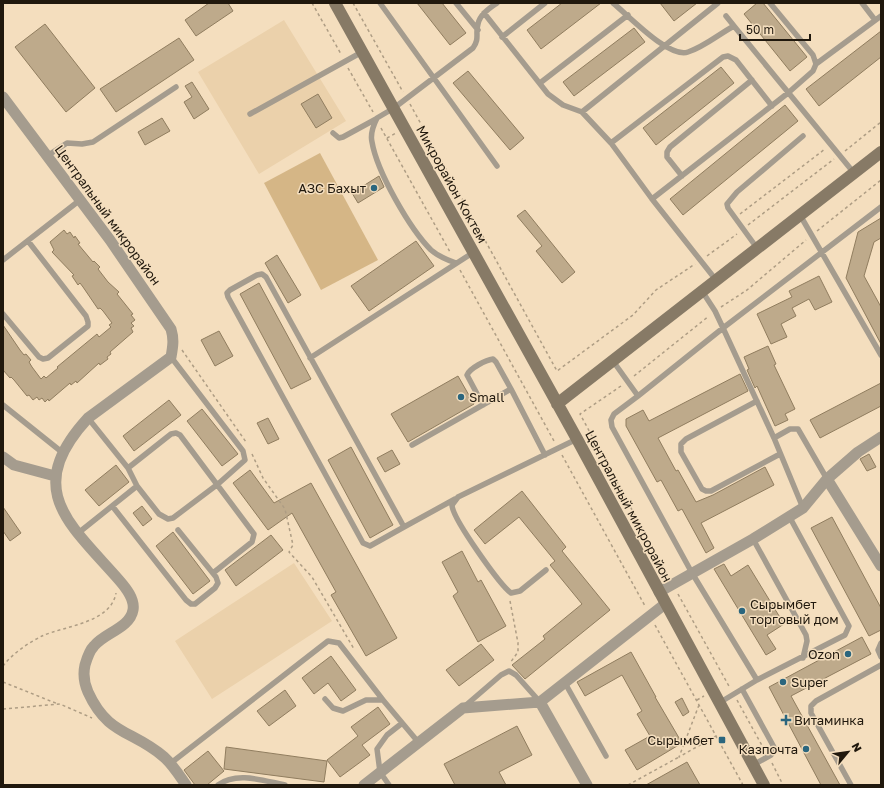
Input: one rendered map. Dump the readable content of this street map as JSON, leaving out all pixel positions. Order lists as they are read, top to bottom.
{
  "streets": {
    "main road": ["Микрорайон Коктем", "Центральный микрорайон"]
  },
  "crossings": [
    ["Микрорайон Коктем", "Центральный микрорайон"]
  ],
  "places": {
    "other": [
      "АЗС Бахыт",
      "Small",
      "Сырымбет торговый дом",
      "Ozon",
      "Super",
      "Казпочта"
    ],
    "health": ["Витаминка"],
    "transit": ["Сырымбет"]
  },
  "scale_bar": "50 m",
  "north": "top right"
}
